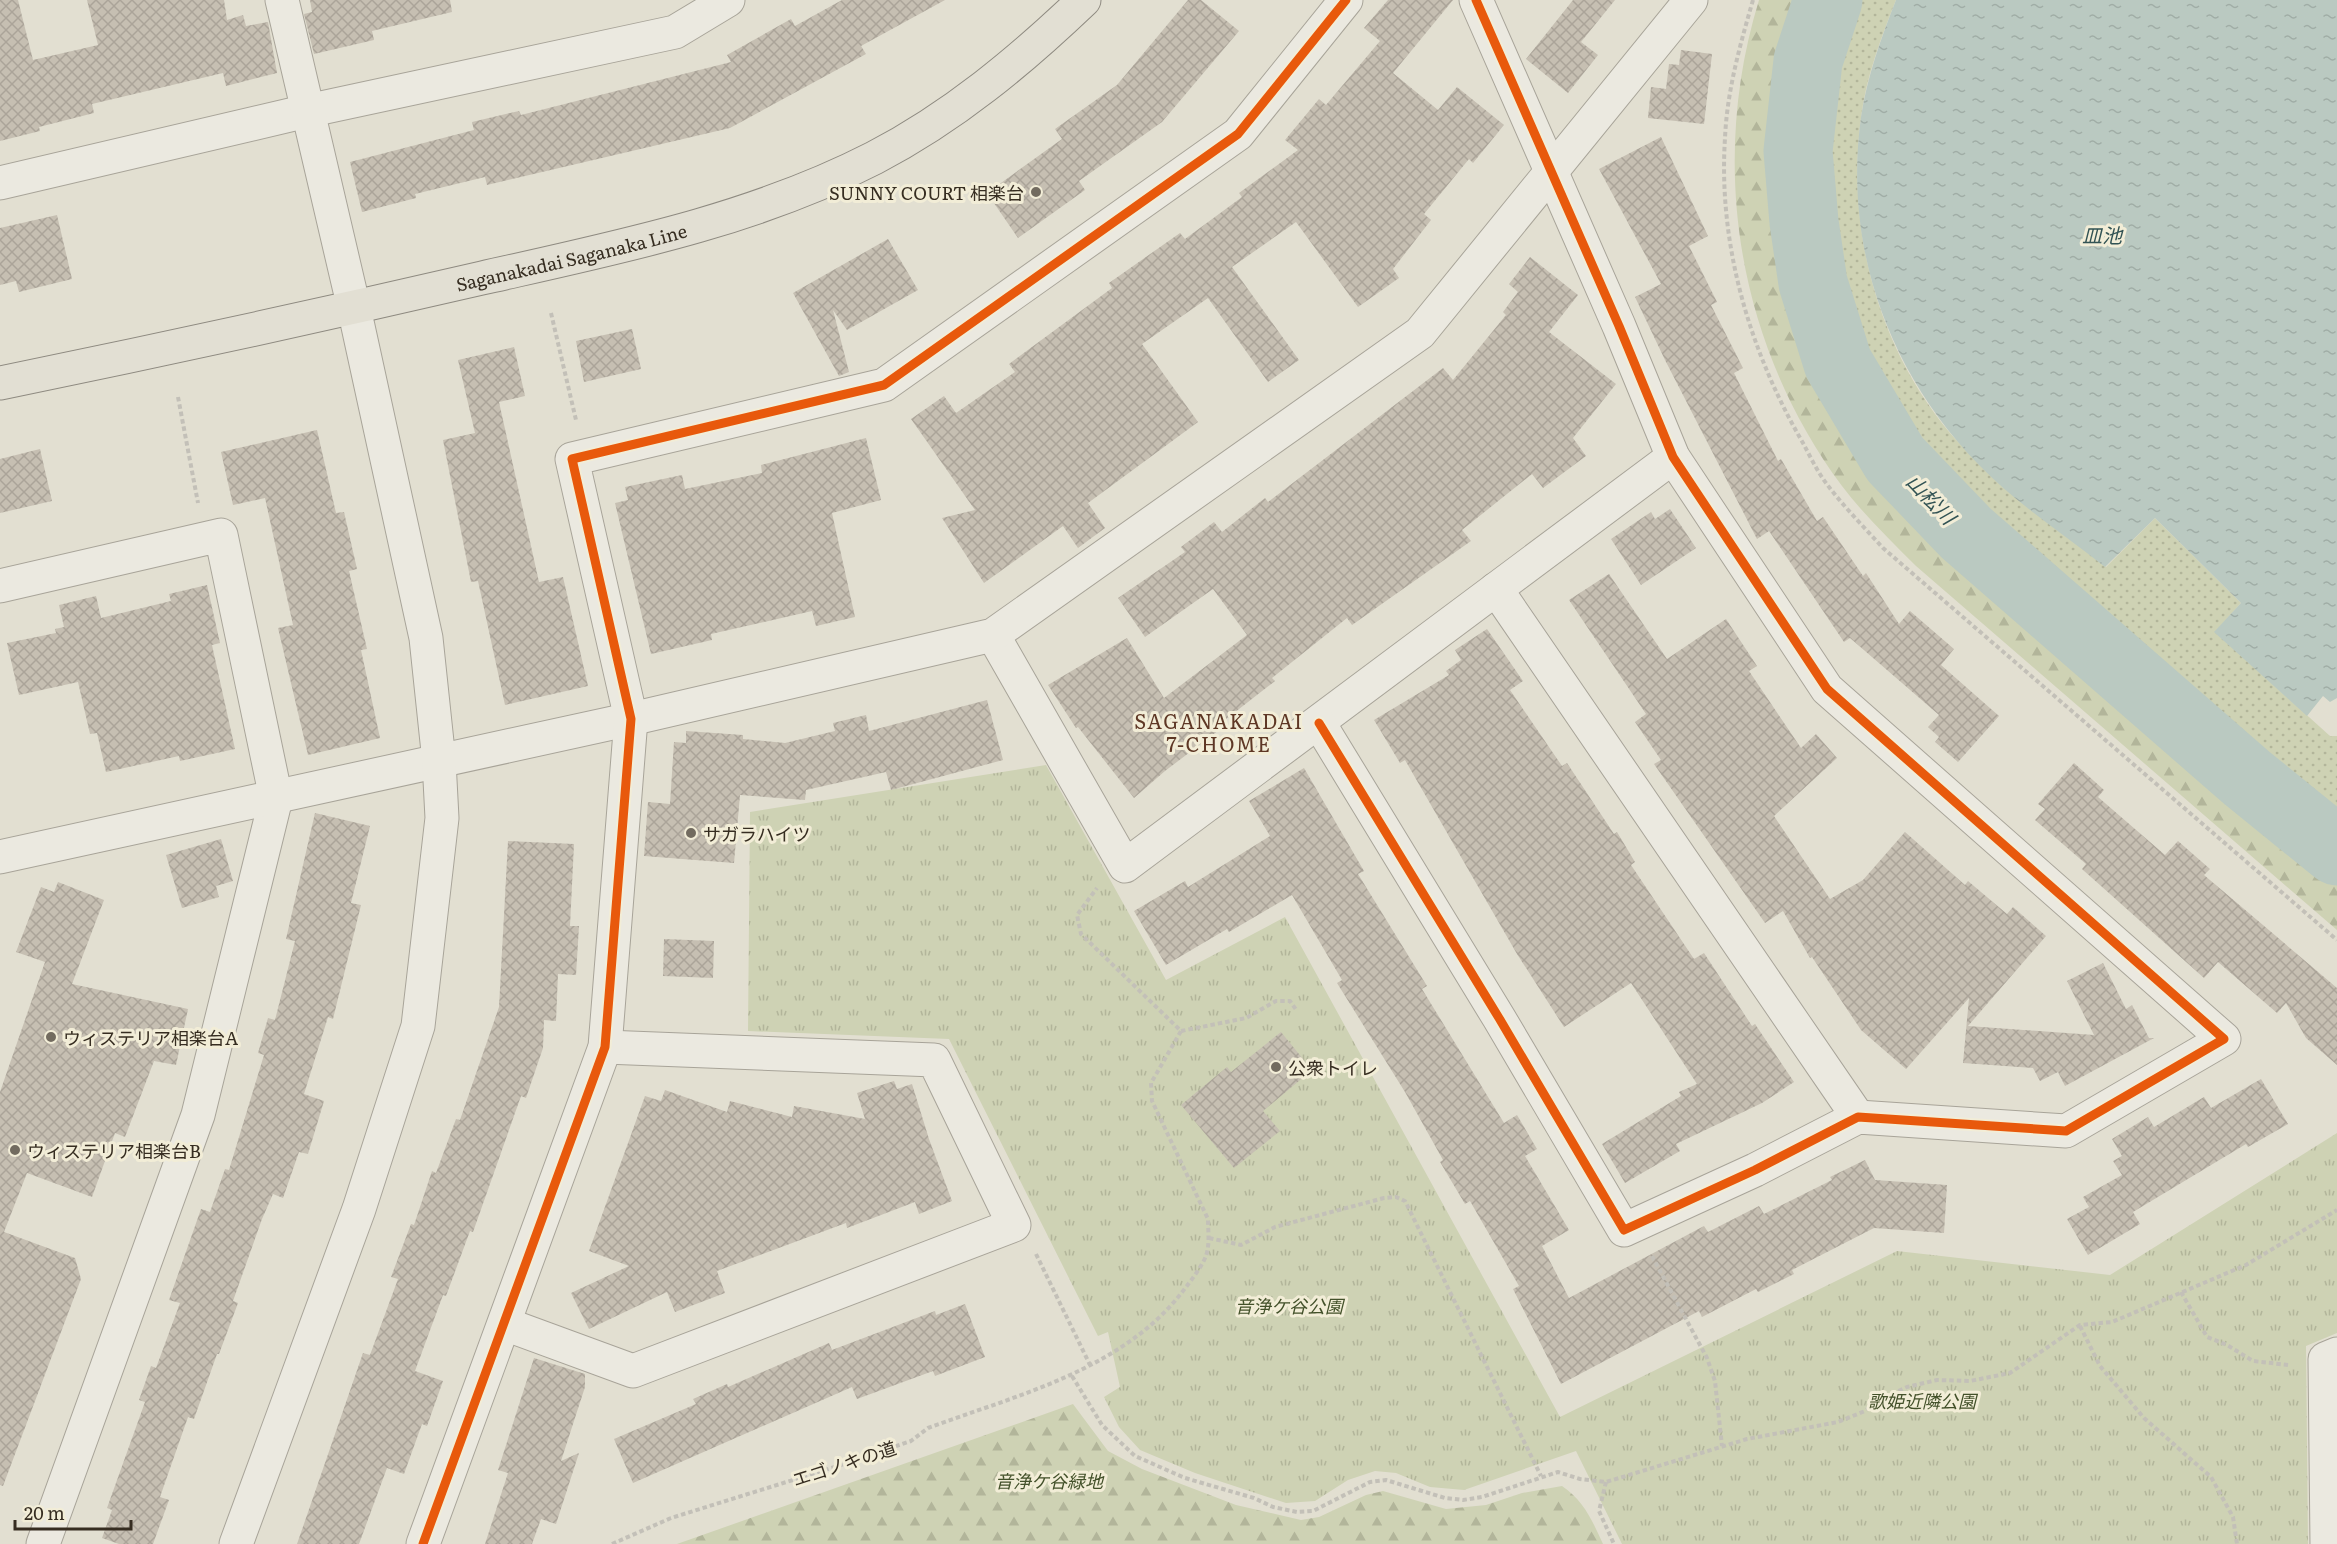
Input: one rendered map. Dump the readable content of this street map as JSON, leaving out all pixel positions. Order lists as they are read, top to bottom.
{
  "streets": {
    "main road": ["Saganakadai Saganaka Line"],
    "path": ["エゴノキの道"]
  },
  "districts": ["SAGANAKADAI 7-CHOME"],
  "water": ["皿池", "山松川"],
  "parks": ["音浄ケ谷公園", "歌姫近隣公園", "音浄ケ谷緑地"],
  "places": [
    "SUNNY COURT 相楽台",
    "サガラハイツ",
    "ウィステリア相楽台A",
    "公衆トイレ",
    "ウィステリア相楽台B"
  ],
  "scale_bar": "20 m"
}
